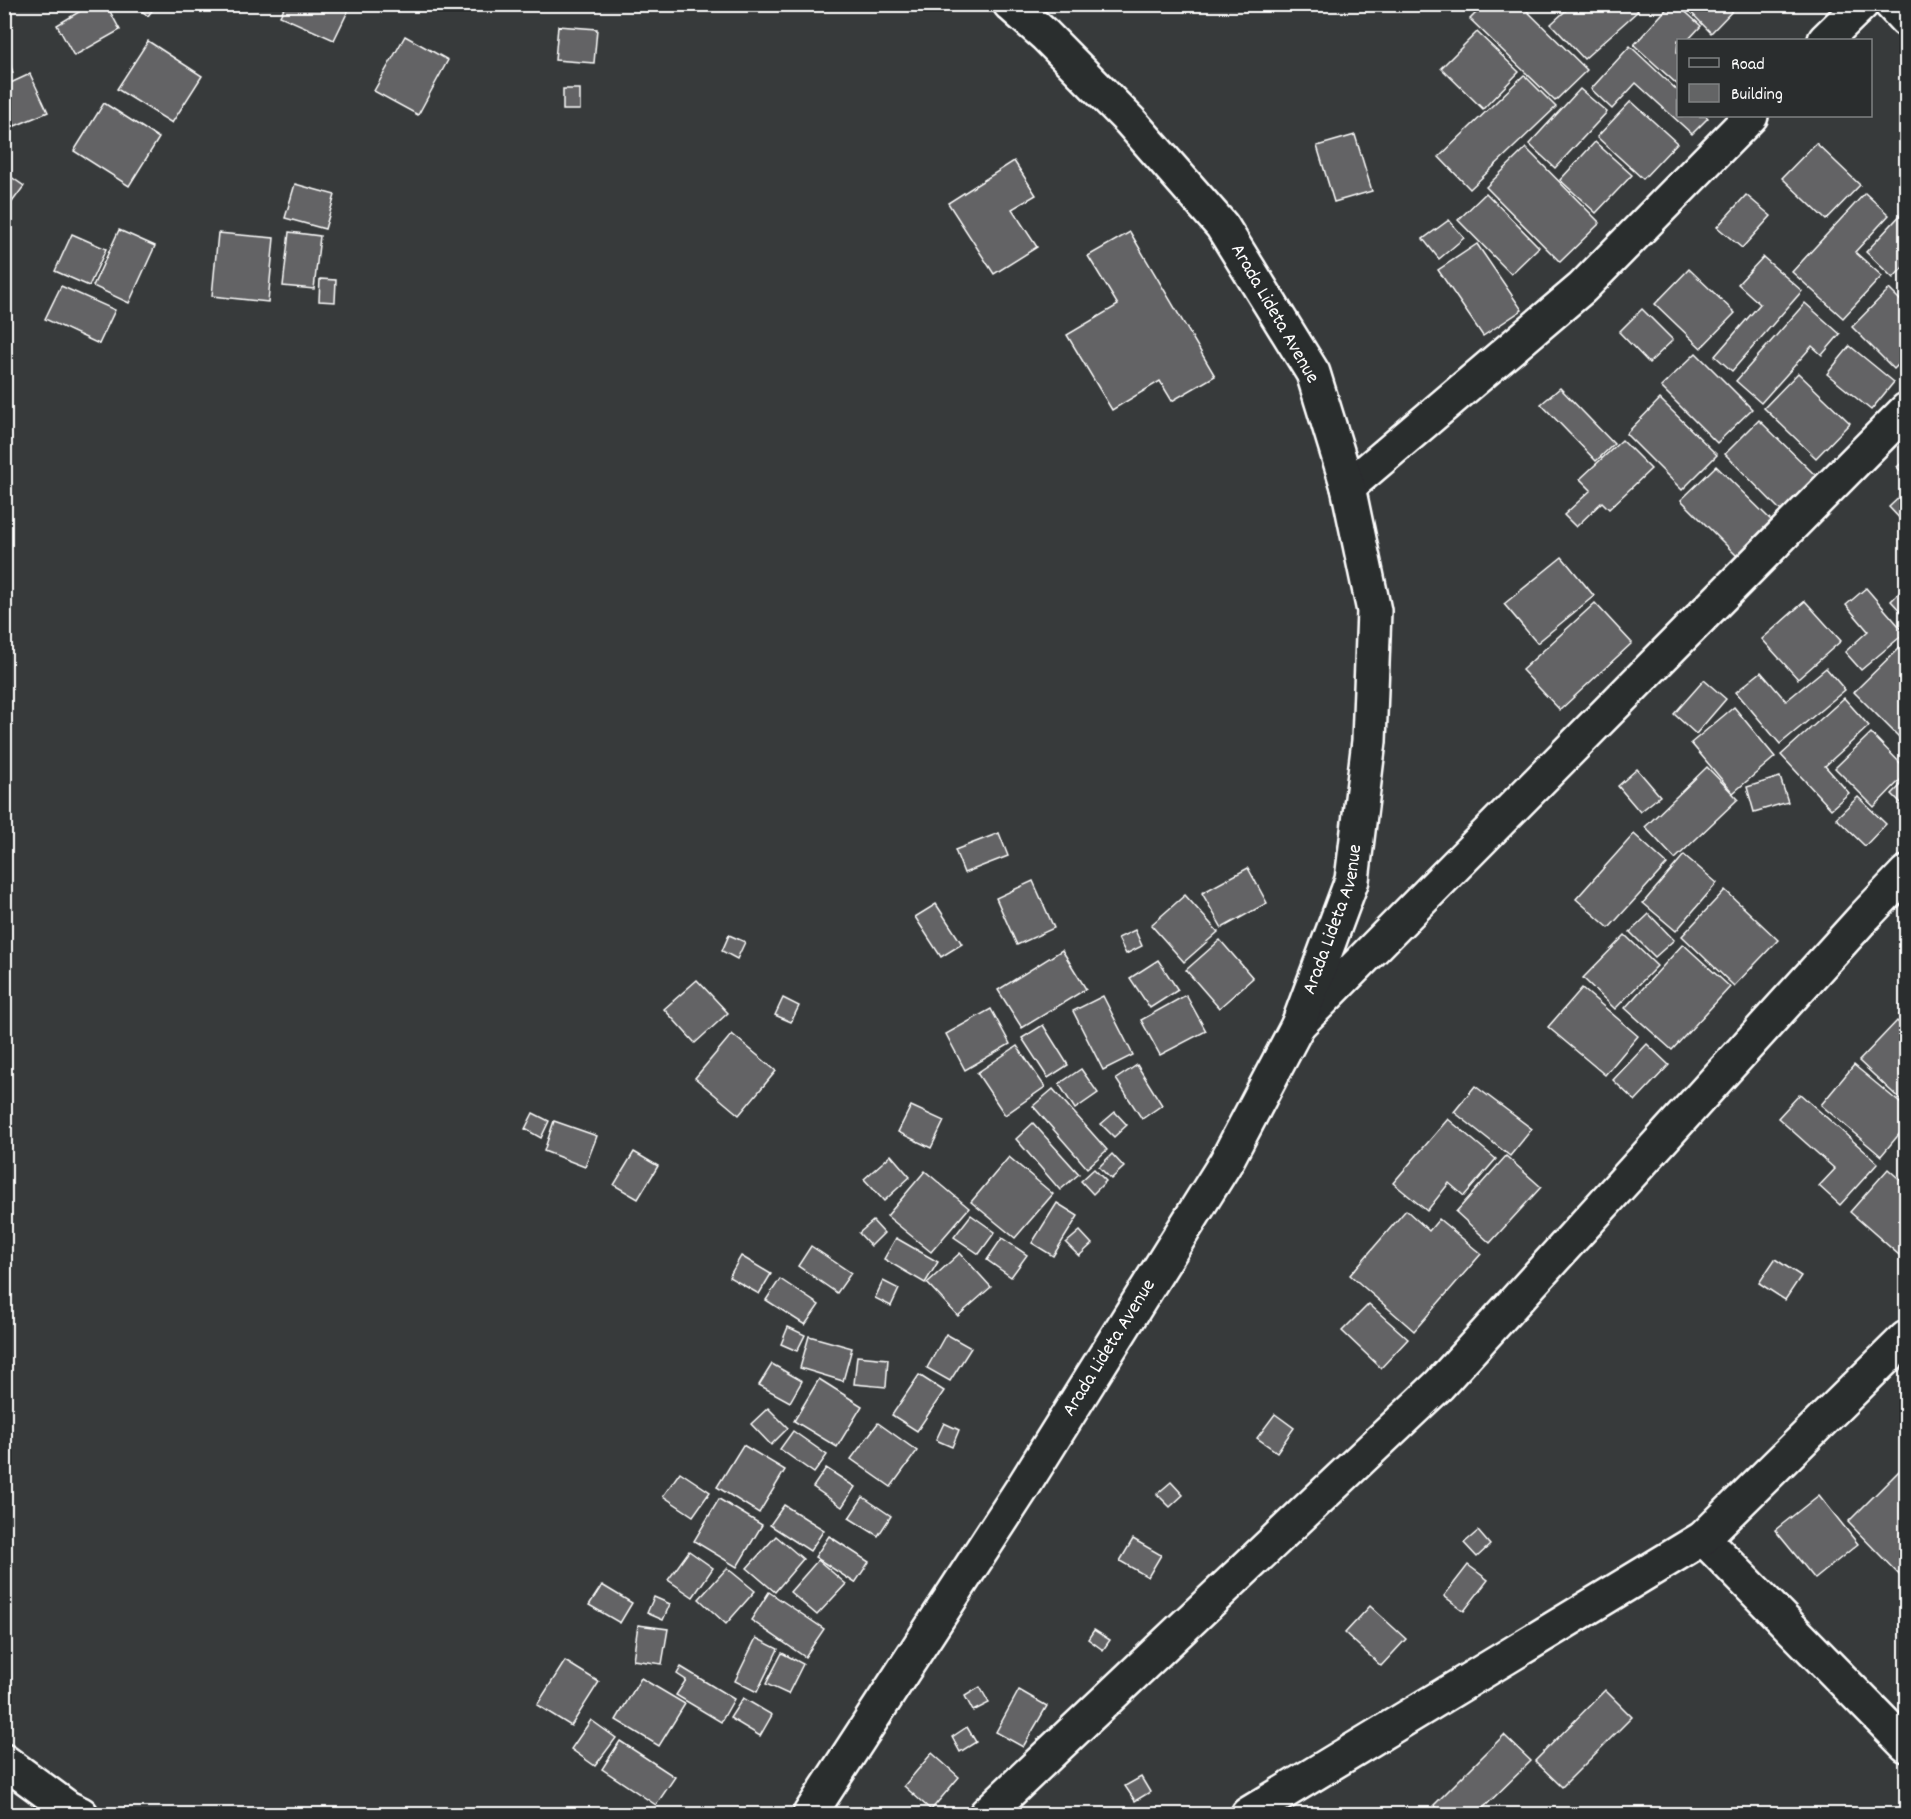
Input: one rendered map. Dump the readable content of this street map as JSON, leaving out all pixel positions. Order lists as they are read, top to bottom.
{
  "streets": {
    "main road": ["Arada Lideta Avenue"]
  },
  "legend": ["Road", "Building"]
}
